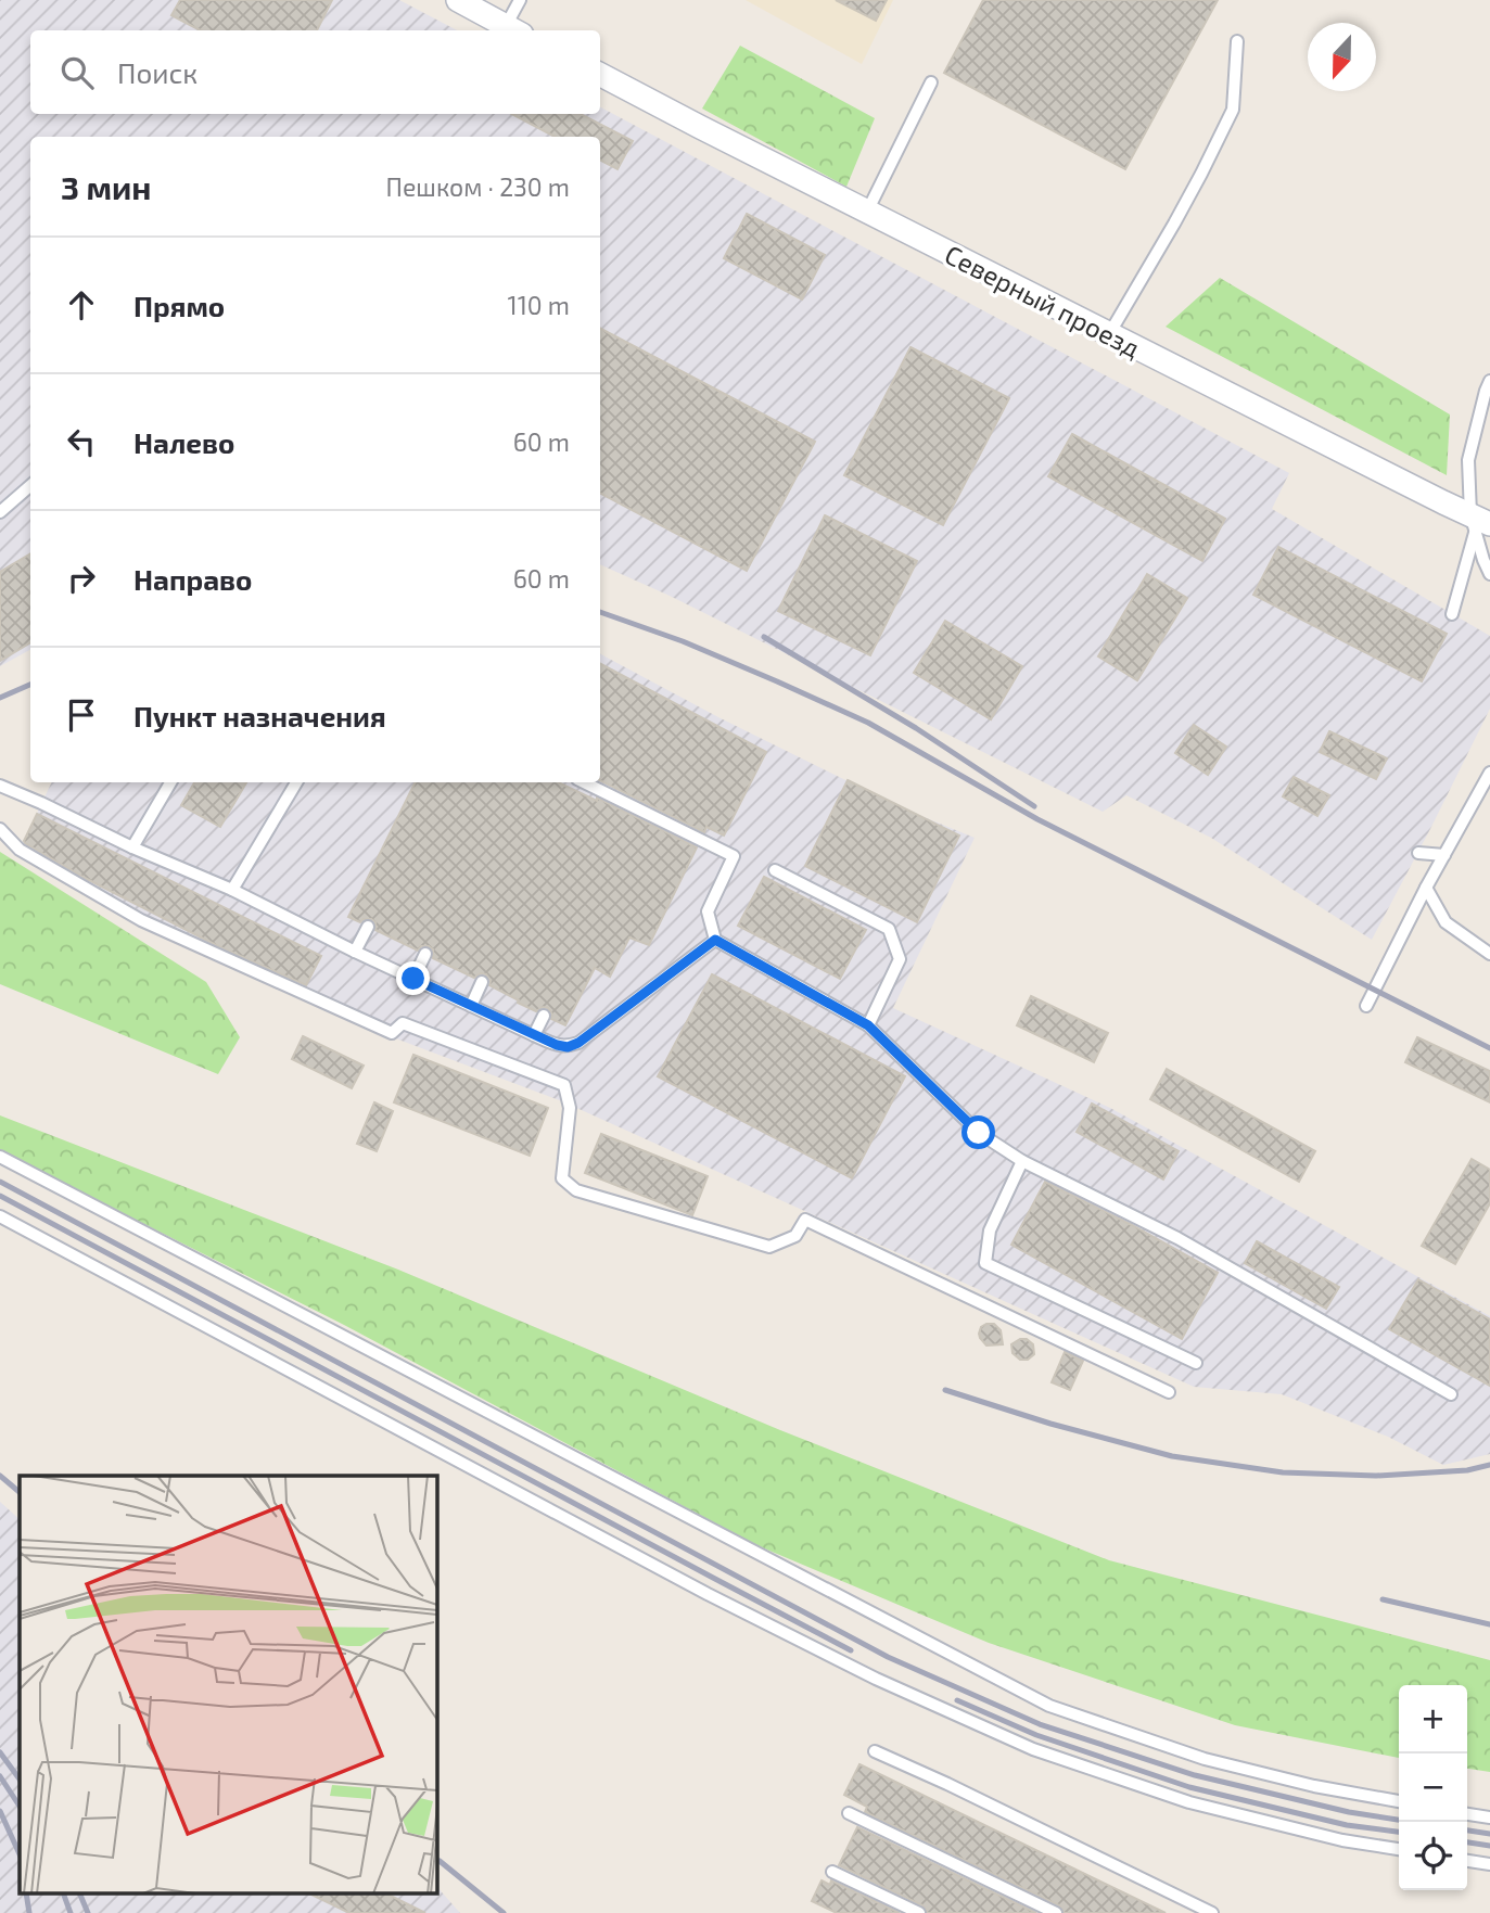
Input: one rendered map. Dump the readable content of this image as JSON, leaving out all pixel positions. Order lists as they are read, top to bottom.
{
  "streets": {
    "street": ["Северный проезд"]
  },
  "north": "bottom",
  "page": {
    "search": "Поиск",
    "heading": ["3 мин", "Пешком · 230 m"],
    "list": [
      ["Прямо", "110 m"],
      ["Налево", "60 m"],
      ["Направо", "60 m"],
      "Пункт назначения"
    ],
    "map_buttons": ["+", "−"]
  }
}
